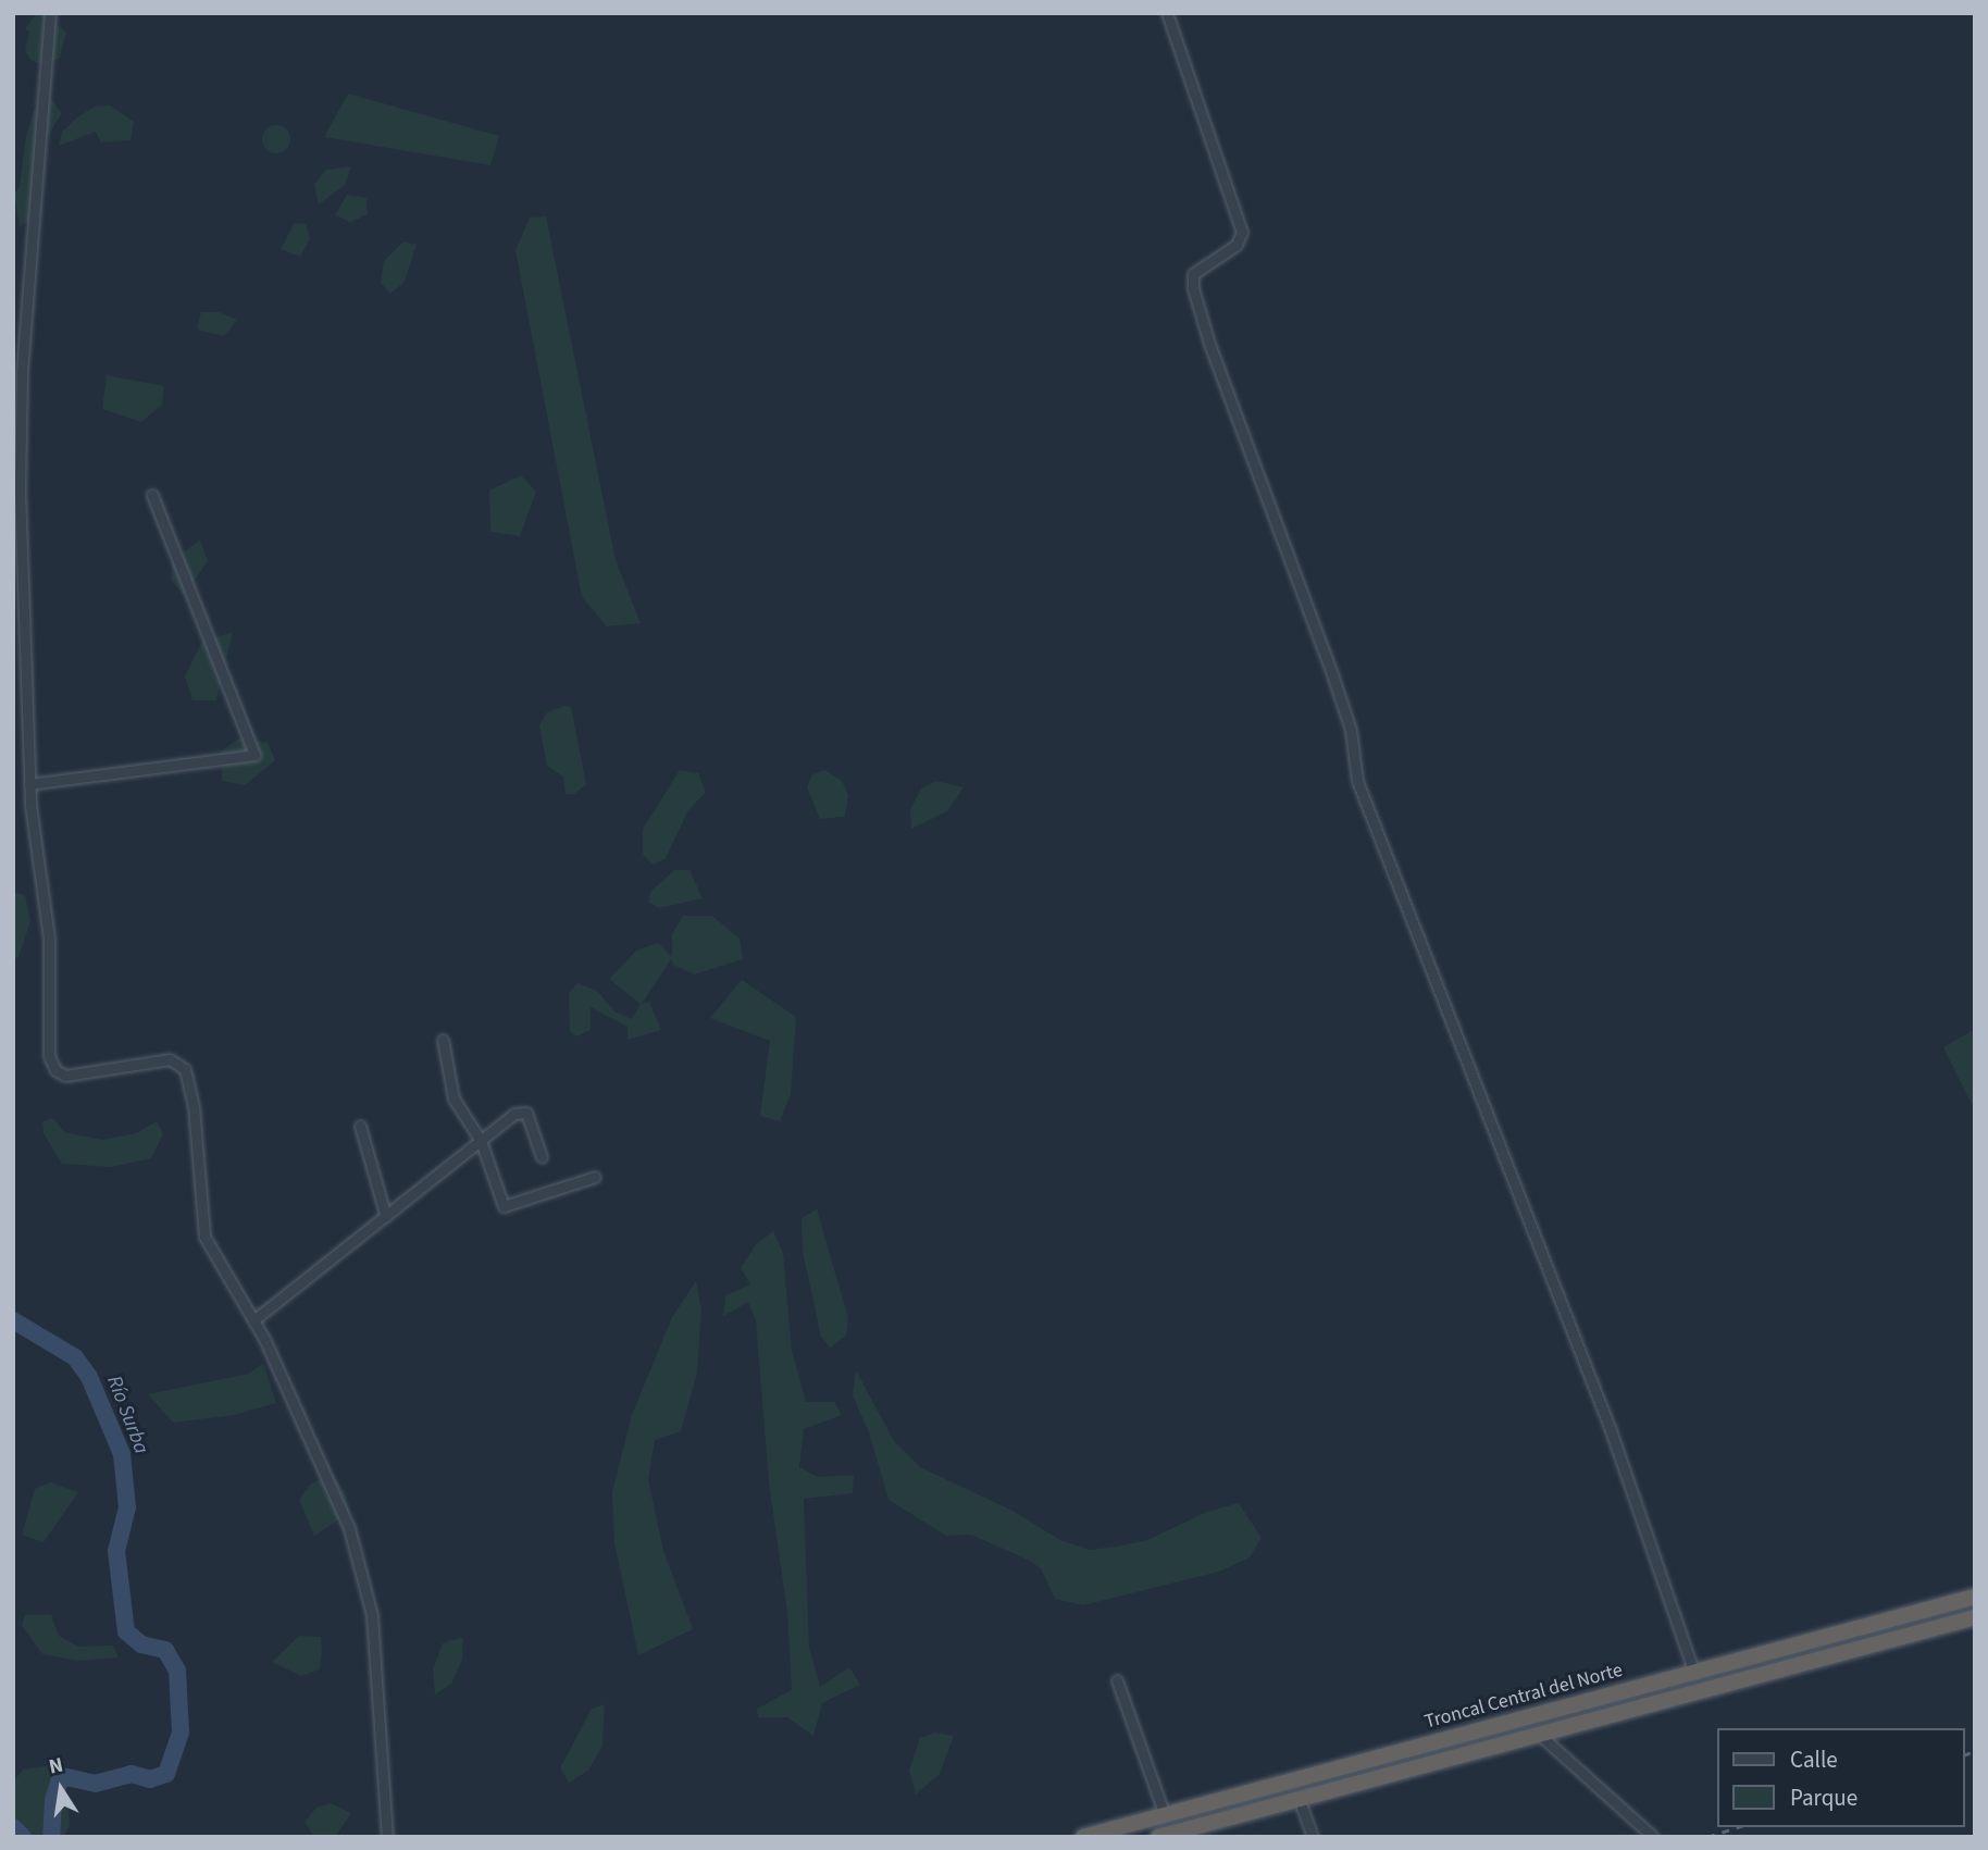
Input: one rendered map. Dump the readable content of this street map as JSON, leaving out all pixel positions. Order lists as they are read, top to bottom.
{
  "streets": {
    "highway": ["Troncal Central del Norte"]
  },
  "water": ["Río Surba"],
  "legend": ["Calle", "Parque"],
  "north": "top"
}
